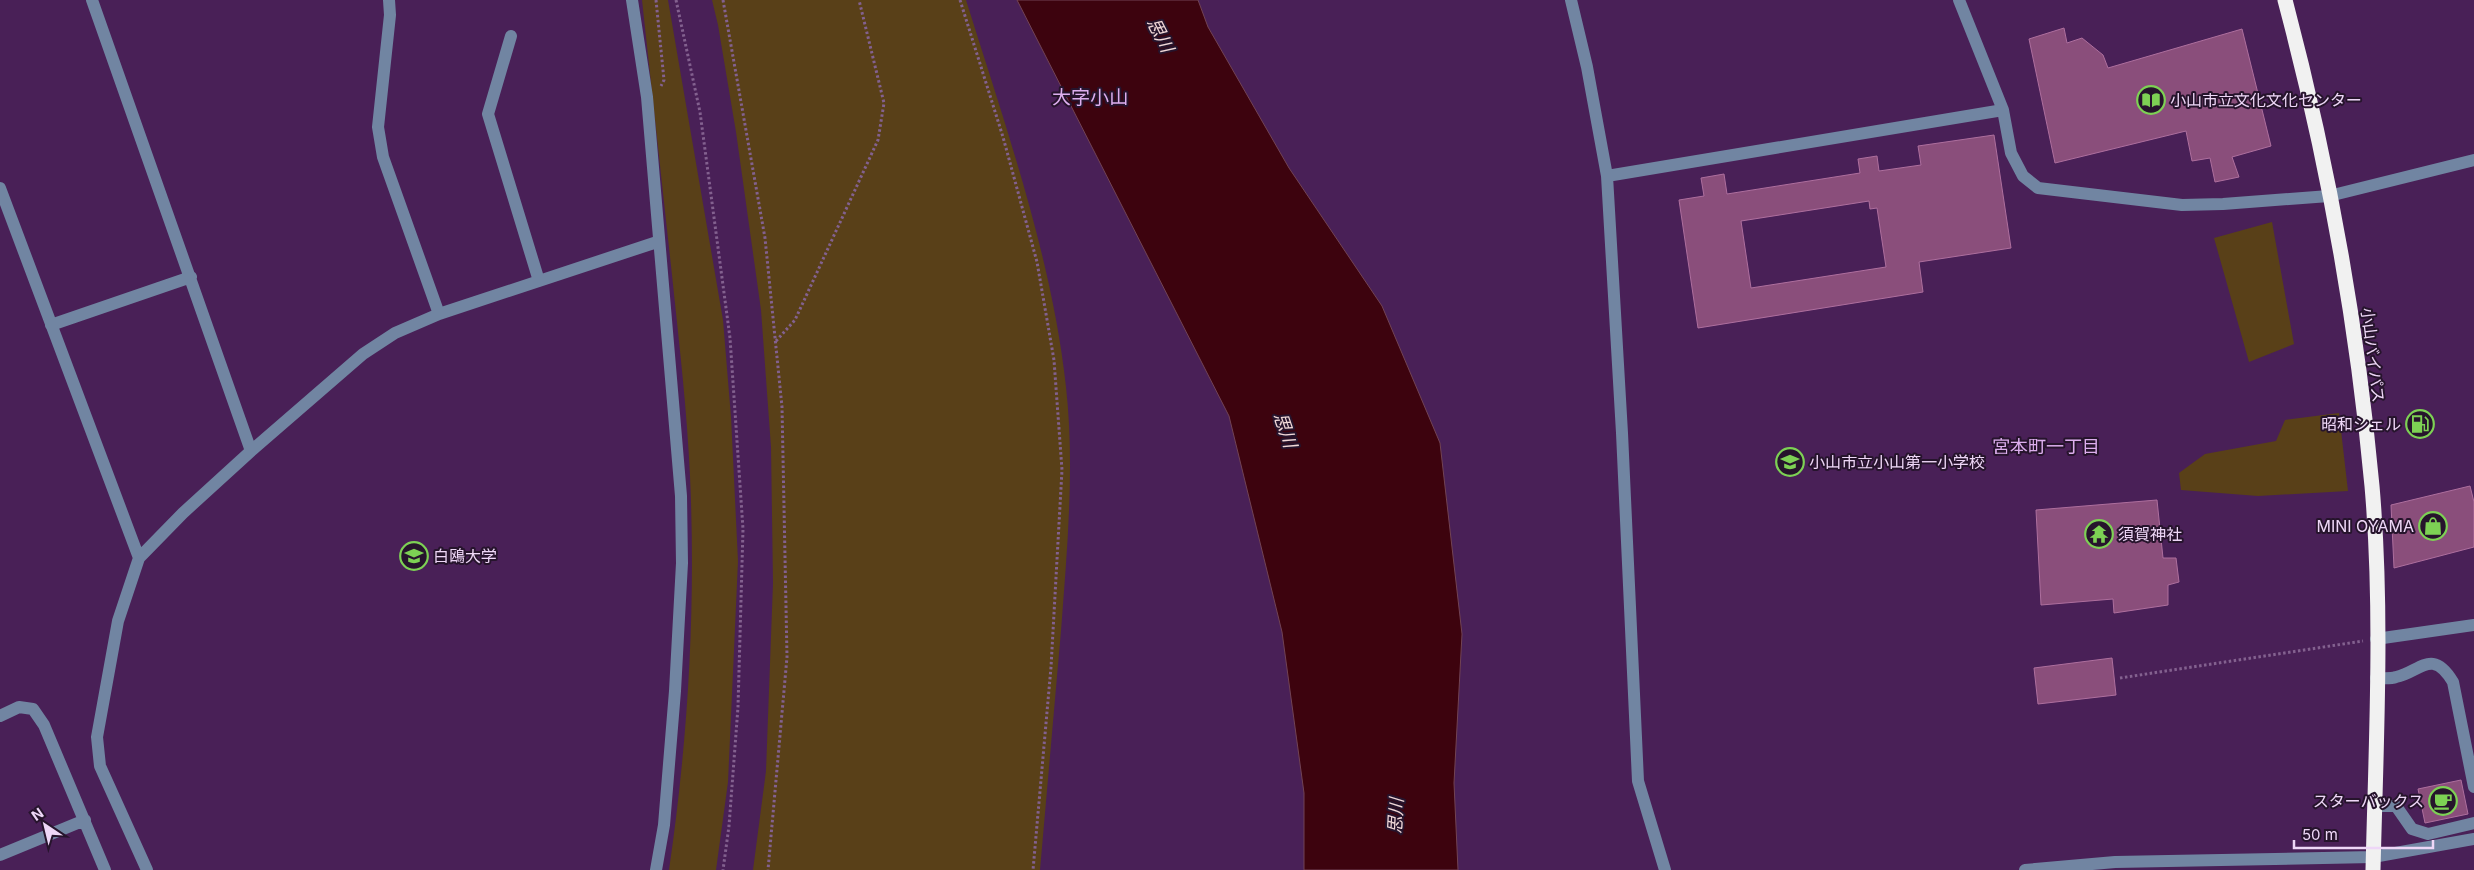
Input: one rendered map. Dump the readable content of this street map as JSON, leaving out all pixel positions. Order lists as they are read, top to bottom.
{
  "streets": {
    "highway": ["小山バイパス"]
  },
  "districts": ["大字小山", "宮本町一丁目"],
  "water": ["思川"],
  "places": {
    "library": ["小山市立文化文化センター"],
    "fuel station": ["昭和シェル"],
    "school or university": ["小山市立小山第一小学校", "白鴎大学"],
    "shop": ["MINI OYAMA"],
    "temple": ["須賀神社"],
    "cafe": ["スターバックス"]
  },
  "scale_bar": "50 m",
  "north": "top left"
}
